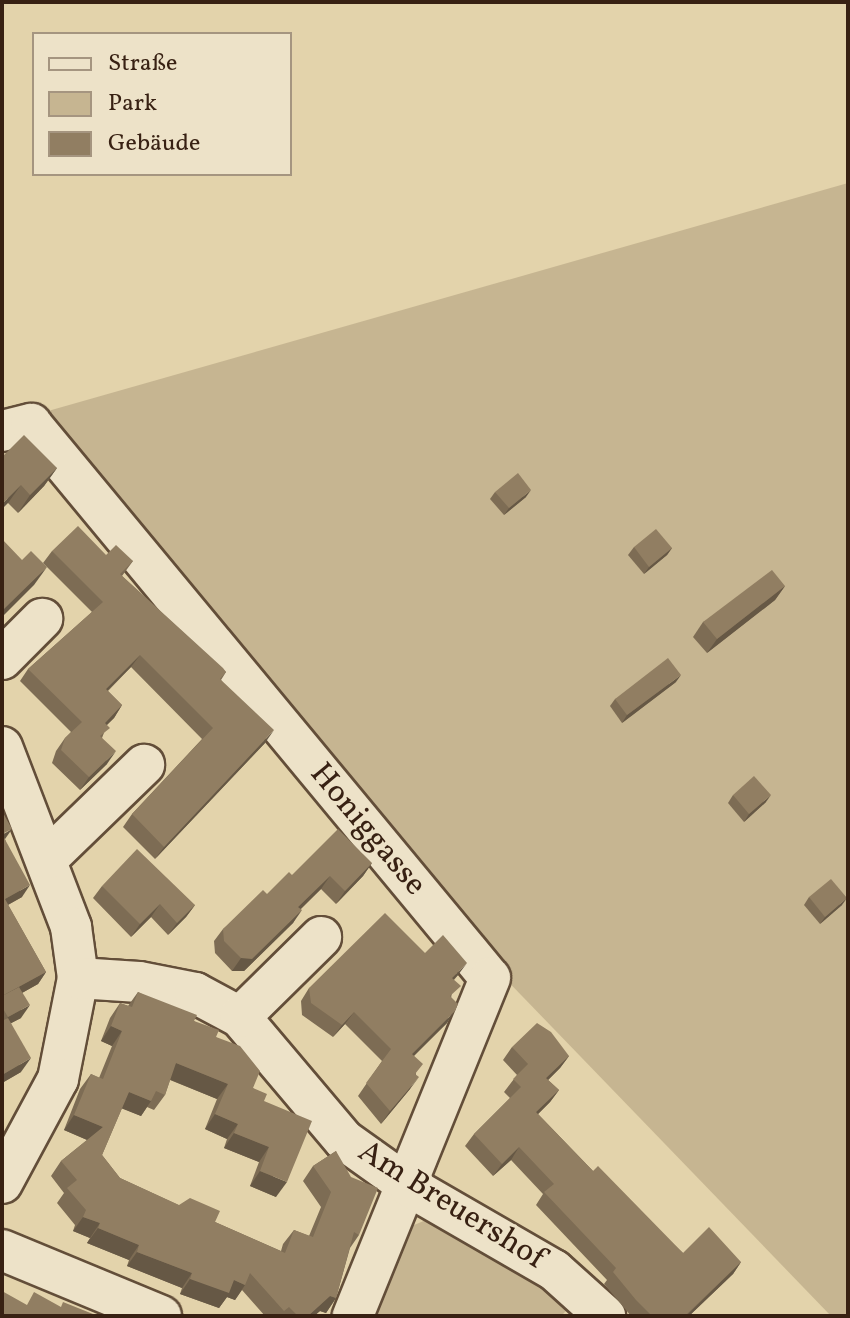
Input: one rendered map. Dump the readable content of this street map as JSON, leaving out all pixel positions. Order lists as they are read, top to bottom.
{
  "streets": {
    "street": ["Honiggasse", "Am Breuershof"]
  },
  "crossings": [
    ["Honiggasse", "Am Breuershof"]
  ],
  "legend": ["Straße", "Park", "Gebäude"]
}
